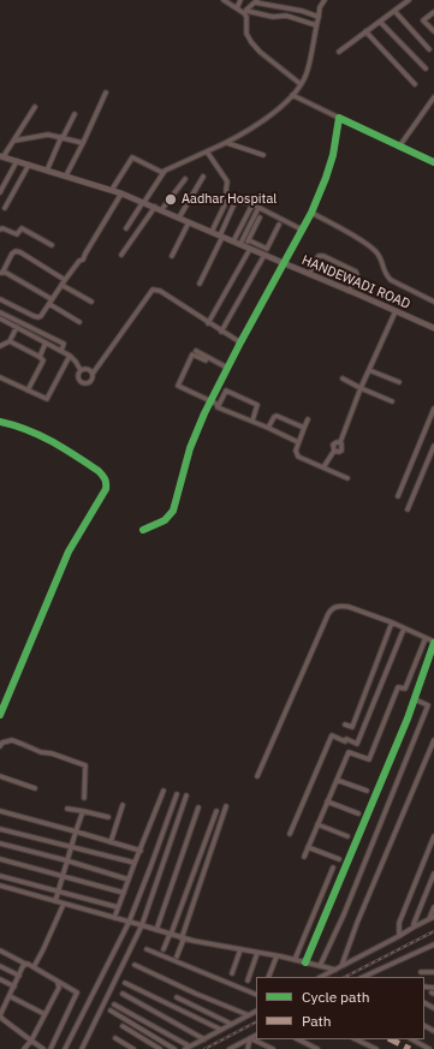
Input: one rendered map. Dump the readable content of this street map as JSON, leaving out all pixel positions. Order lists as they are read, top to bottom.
{
  "streets": {
    "main road": ["HANDEWADI ROAD"]
  },
  "places": ["Aadhar Hospital"],
  "legend": ["Cycle path", "Path"]
}
